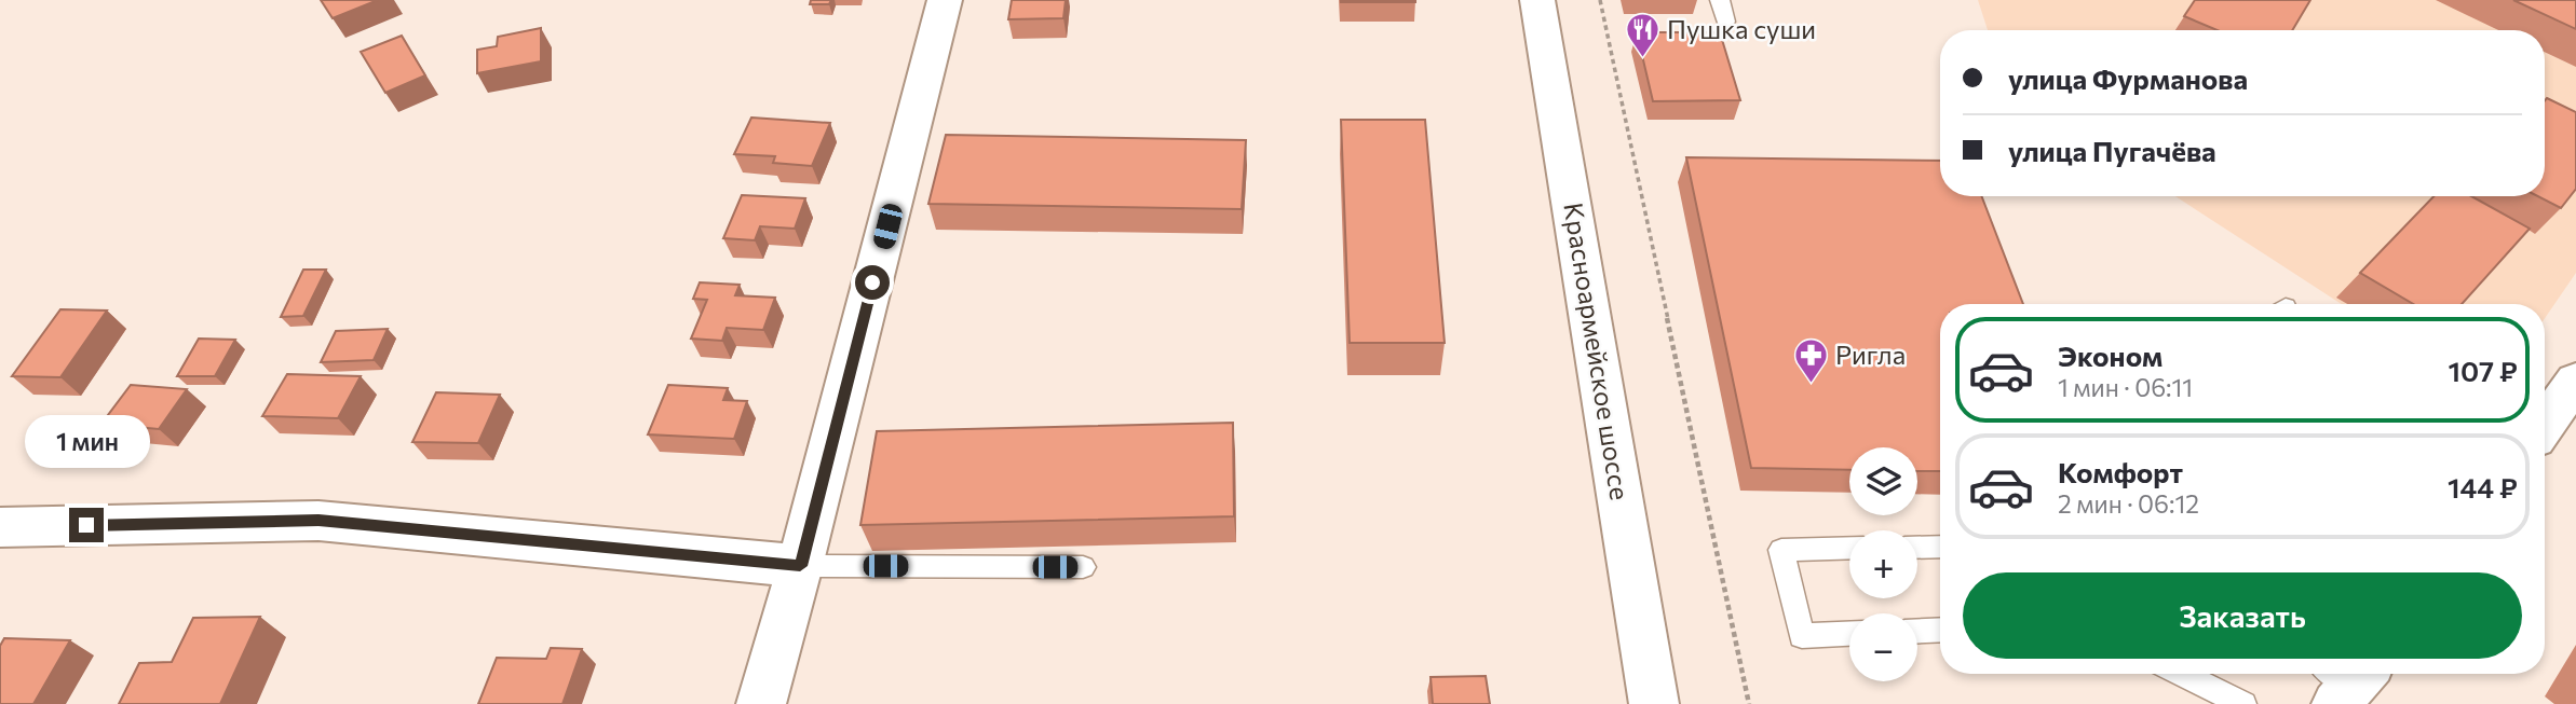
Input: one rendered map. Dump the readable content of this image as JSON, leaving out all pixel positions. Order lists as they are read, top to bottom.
{
  "streets": {
    "street": ["Красноармейское шоссе"]
  },
  "places": {
    "restaurant": ["Пушка суши"],
    "pharmacy": ["Ригла"]
  },
  "page": {
    "banner": ["улица Фурманова", "улица Пугачёва"],
    "list": [
      {
        "name": "Эконом",
        "note": "1 мин · 06:11",
        "value": "107 ₽"
      },
      {
        "name": "Комфорт",
        "note": "2 мин · 06:12",
        "value": "144 ₽"
      }
    ],
    "bubble": "1 мин",
    "map_buttons": ["+", "−"],
    "buttons": "Заказать"
  }
}
